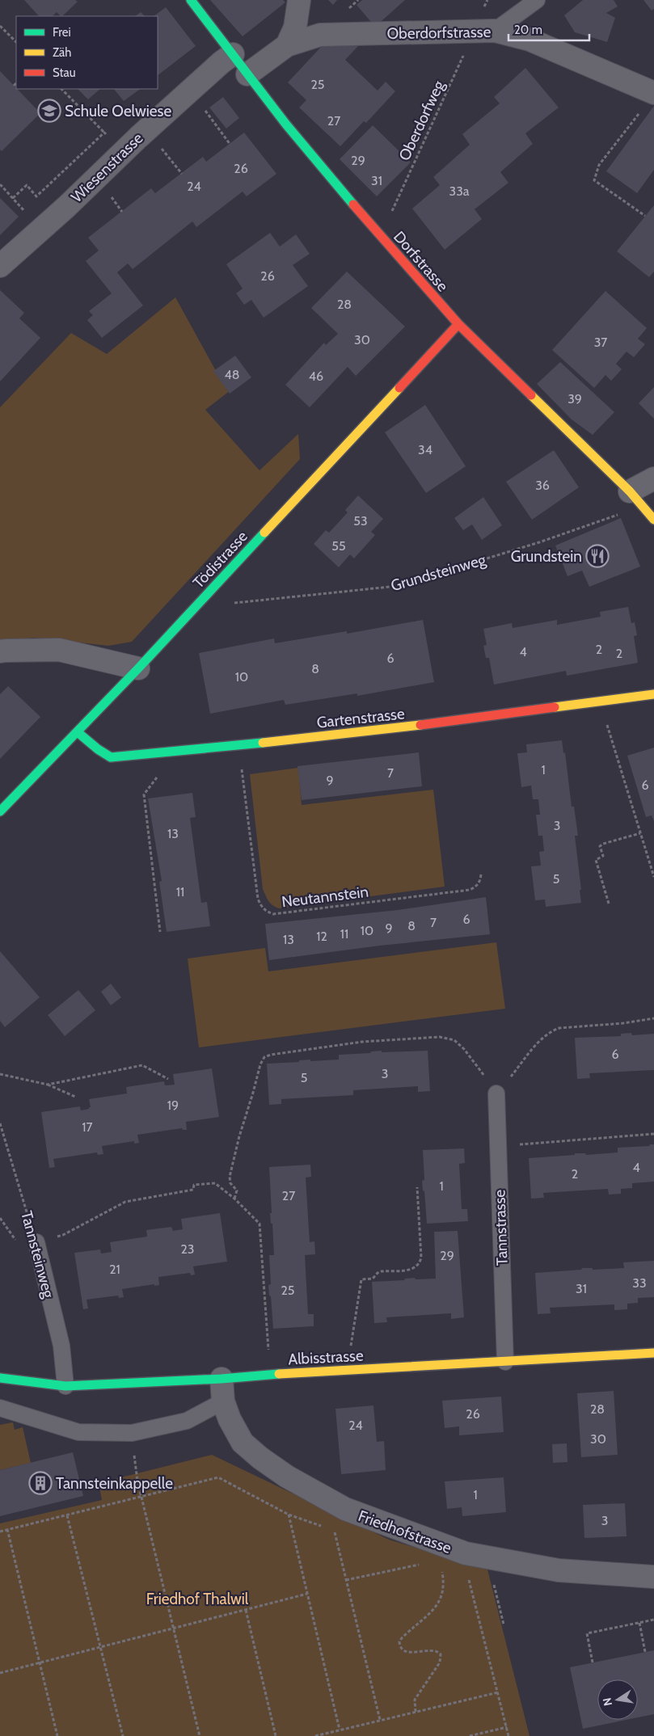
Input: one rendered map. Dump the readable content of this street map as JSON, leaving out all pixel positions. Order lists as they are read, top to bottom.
{
  "streets": {
    "street": [
      "Oberdorfstrasse",
      "Wiesenstrasse",
      "Dorfstrasse",
      "Tödistrasse",
      "Gartenstrasse",
      "Albisstrasse",
      "Friedhofstrasse"
    ],
    "lane": ["Tannstrasse", "Tannsteinweg"],
    "path": ["Oberdorfweg", "Grundsteinweg", "Neutannstein"]
  },
  "crossings": [
    ["Oberdorfstrasse", "Oberdorfweg"],
    ["Wiesenstrasse", "Dorfstrasse"],
    ["Dorfstrasse", "Tödistrasse"],
    ["Tödistrasse", "Gartenstrasse"],
    ["Tannstrasse", "Albisstrasse"],
    ["Tannsteinweg", "Albisstrasse"],
    ["Albisstrasse", "Friedhofstrasse"]
  ],
  "parks": ["Friedhof Thalwil"],
  "places": {
    "school or university": ["Schule Oelwiese"],
    "restaurant": ["Grundstein"],
    "building": ["Tannsteinkappelle"]
  },
  "house_numbers": [
    "25",
    "27",
    "29",
    "26",
    "31",
    "24",
    "33a",
    "26",
    "28",
    "30",
    "37",
    "48",
    "46",
    "39",
    "34",
    "36",
    "53",
    "55",
    "2",
    "4",
    "2",
    "6",
    "8",
    "10",
    "1",
    "7",
    "9",
    "6",
    "3",
    "13",
    "5",
    "11",
    "6",
    "7",
    "8",
    "9",
    "10",
    "11",
    "12",
    "13",
    "6",
    "3",
    "5",
    "19",
    "17",
    "4",
    "2",
    "1",
    "27",
    "23",
    "29",
    "21",
    "33",
    "31",
    "25",
    "28",
    "26",
    "24",
    "30",
    "1",
    "3"
  ],
  "legend": ["Frei", "Zäh", "Stau"],
  "scale_bar": "20 m",
  "north": "left"
}
